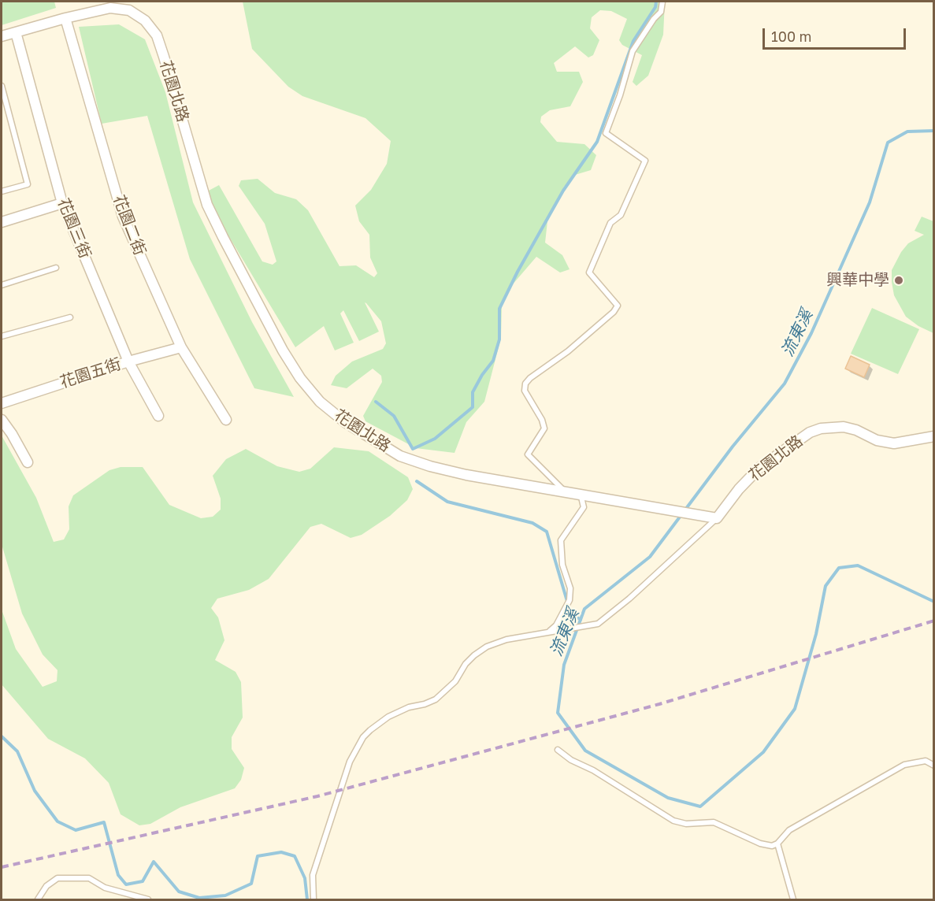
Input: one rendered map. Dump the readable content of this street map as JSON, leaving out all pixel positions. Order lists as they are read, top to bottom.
{
  "streets": {
    "street": [
      "花園北路",
      "花園二街",
      "花園三街",
      "花園五街"
    ]
  },
  "crossings": [
    ["花園北路", "花園二街"],
    ["花園北路", "花園三街"],
    ["花園二街", "花園五街"],
    ["花園三街", "花園五街"]
  ],
  "water": ["流東溪"],
  "places": ["興華中學"],
  "scale_bar": "100 m"
}
